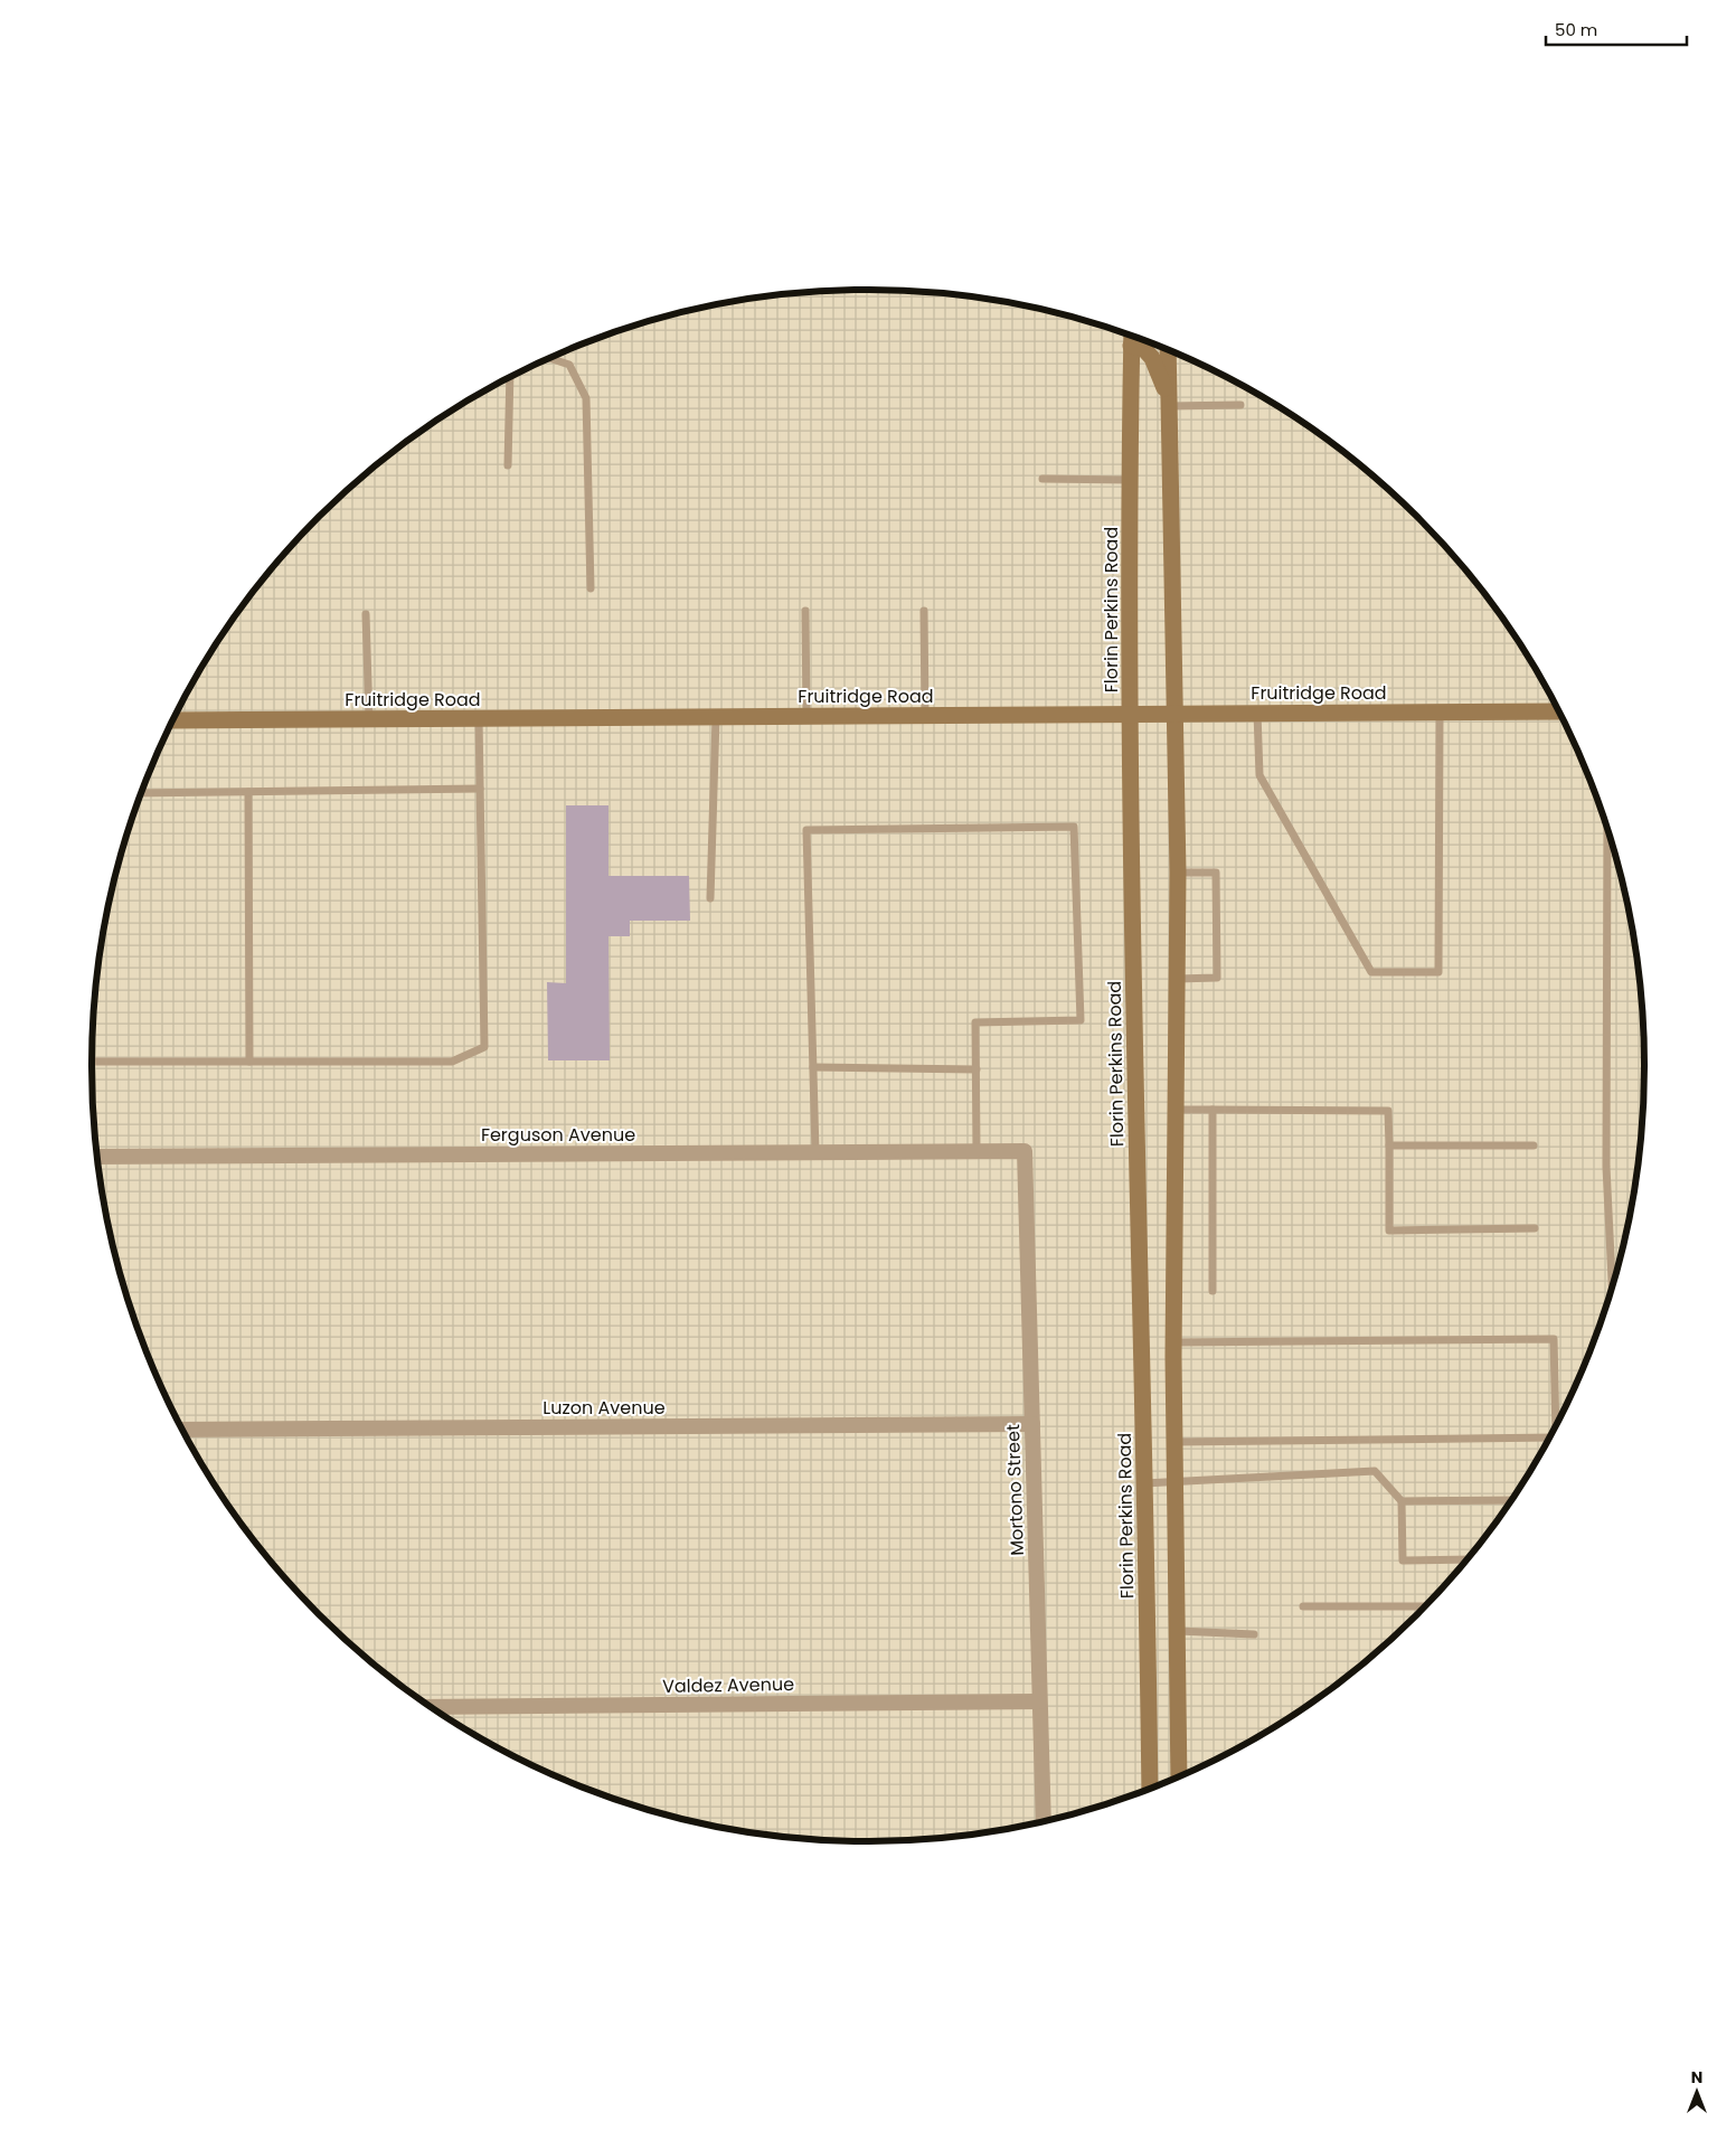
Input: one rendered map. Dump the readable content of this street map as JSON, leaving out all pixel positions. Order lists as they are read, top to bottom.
{
  "streets": {
    "main road": ["Florin Perkins Road", "Fruitridge Road"],
    "street": [
      "Ferguson Avenue",
      "Luzon Avenue",
      "Mortono Street",
      "Valdez Avenue"
    ]
  },
  "crossings": [
    ["Florin Perkins Road", "Fruitridge Road"],
    ["Ferguson Avenue", "Mortono Street"],
    ["Luzon Avenue", "Mortono Street"],
    ["Mortono Street", "Valdez Avenue"]
  ],
  "scale_bar": "50 m",
  "north": "top"
}
